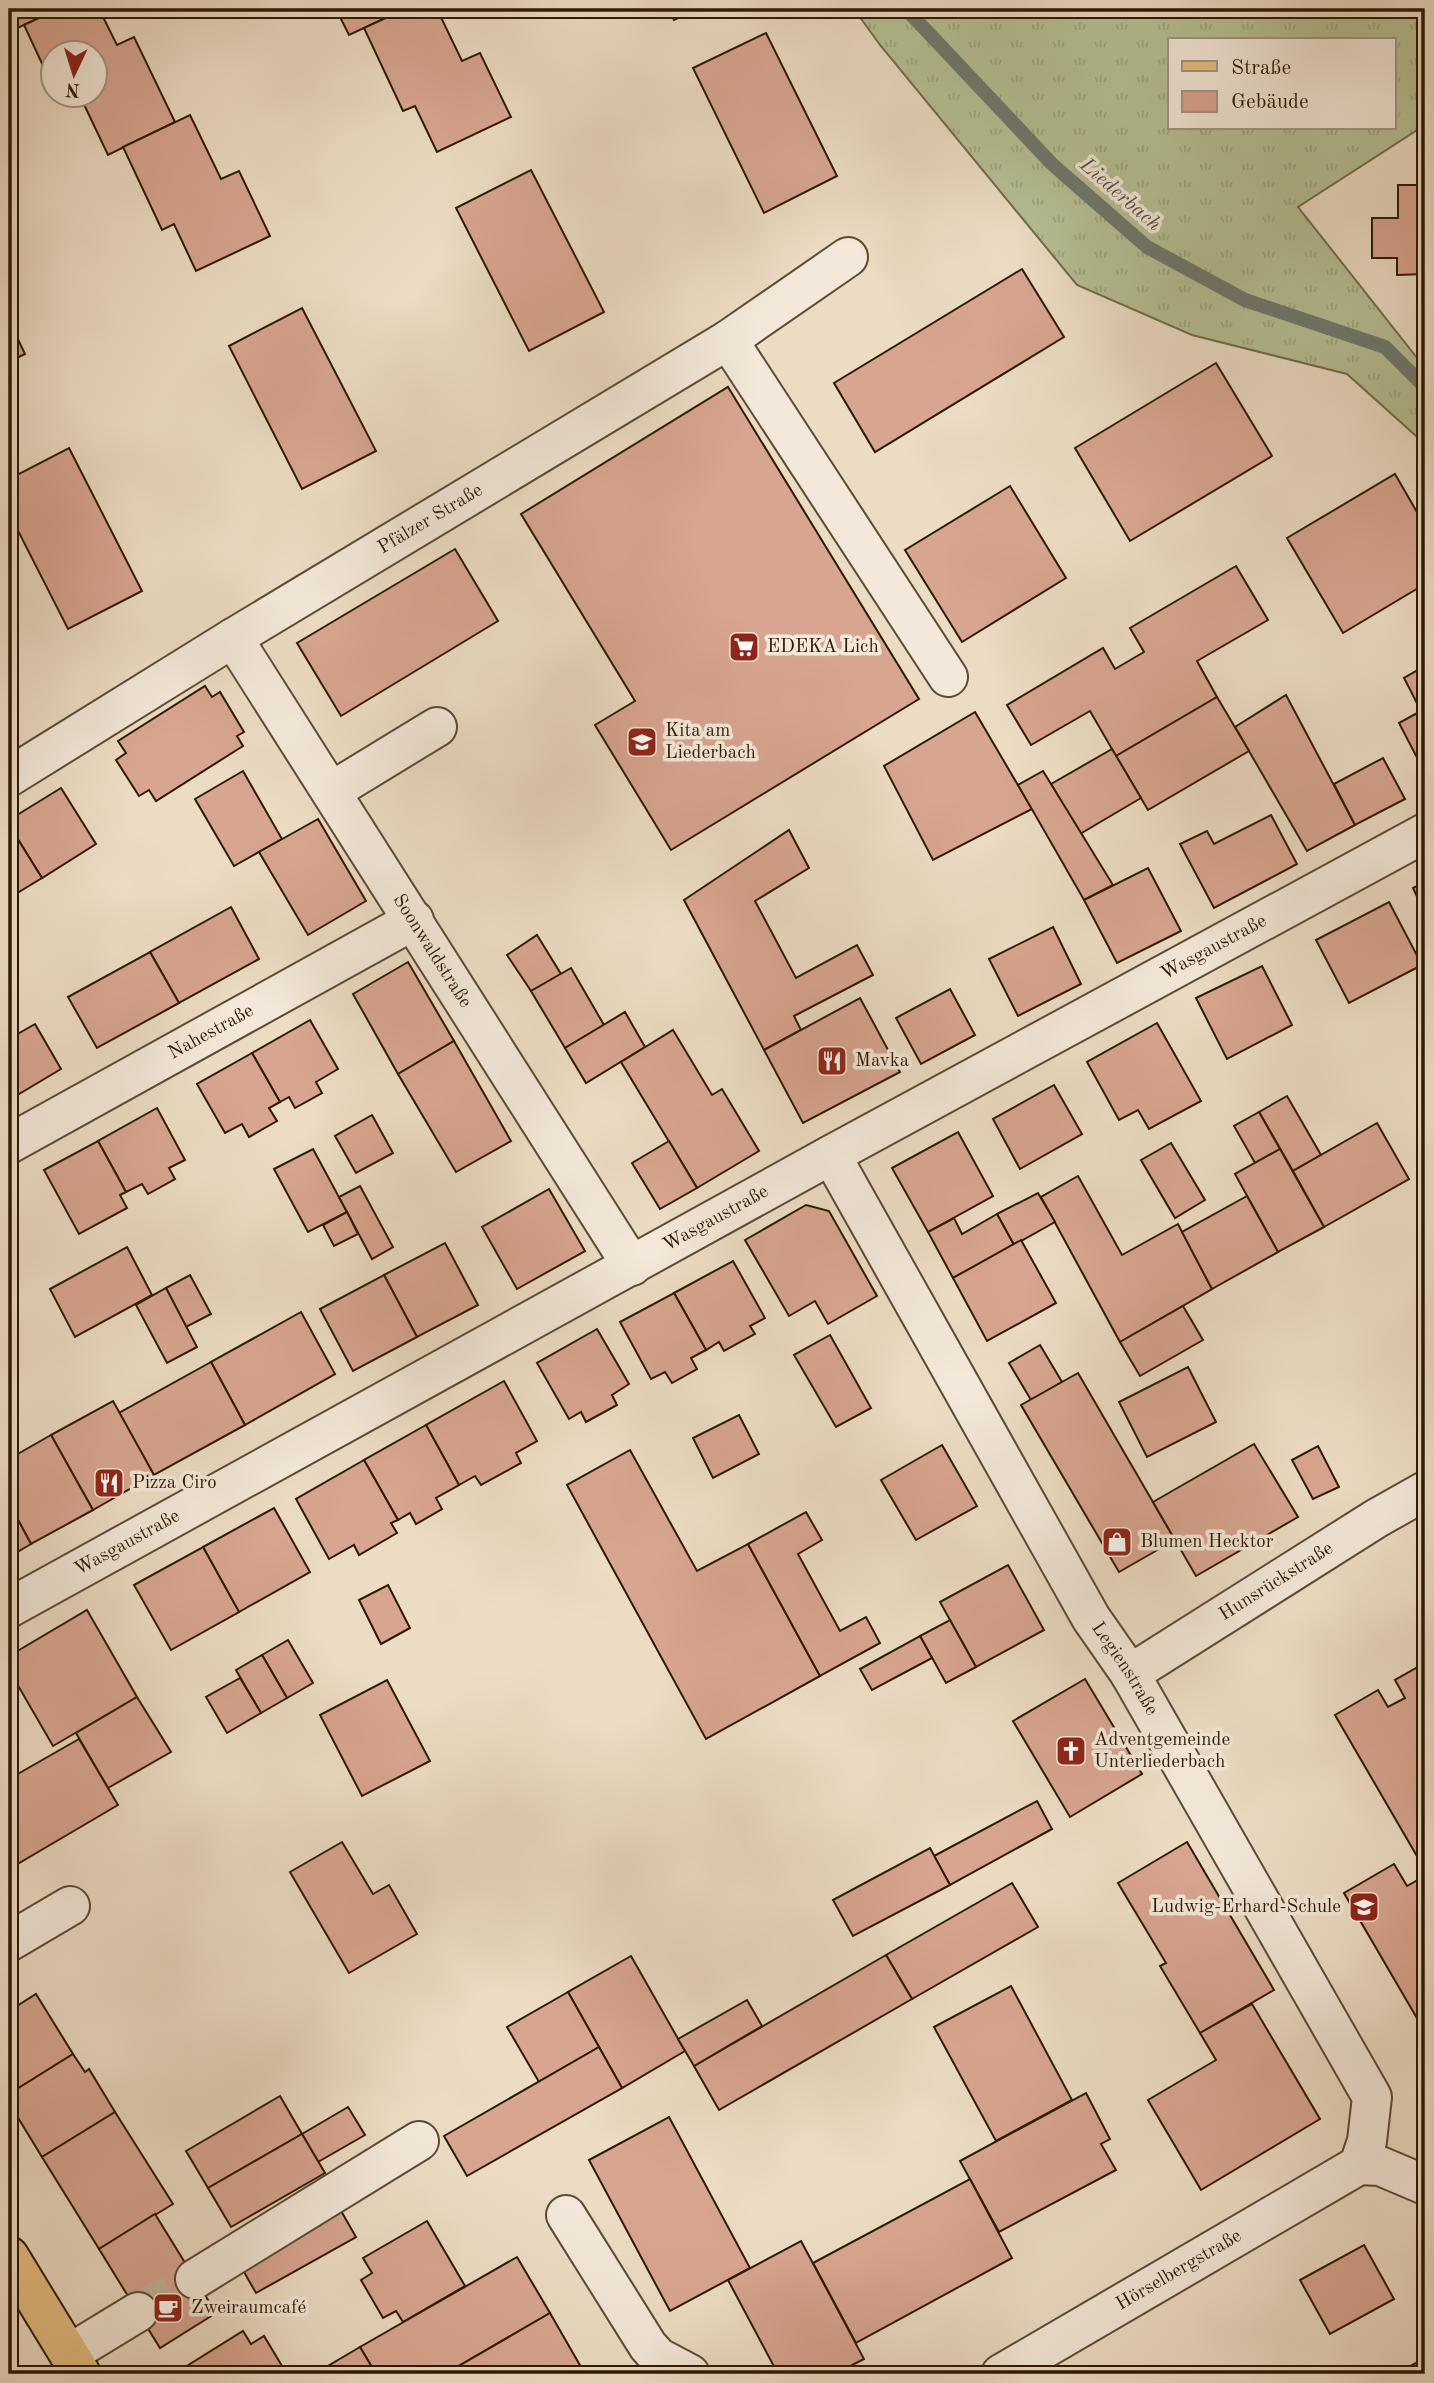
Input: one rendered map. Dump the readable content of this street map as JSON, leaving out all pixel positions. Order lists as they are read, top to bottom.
{
  "streets": {
    "street": [
      "Pfälzer Straße",
      "Wasgaustraße",
      "Soonwaldstraße",
      "Nahestraße",
      "Hunsrückstraße",
      "Legienstraße",
      "Hörselbergstraße"
    ]
  },
  "crossings": [
    ["Pfälzer Straße", "Soonwaldstraße"],
    ["Wasgaustraße", "Soonwaldstraße"],
    ["Wasgaustraße", "Legienstraße"],
    ["Soonwaldstraße", "Nahestraße"],
    ["Hunsrückstraße", "Legienstraße"],
    ["Legienstraße", "Hörselbergstraße"]
  ],
  "water": ["Liederbach"],
  "places": {
    "supermarket": ["EDEKA Lich"],
    "school or university": ["Kita am Liederbach", "Ludwig-Erhard-Schule"],
    "restaurant": ["Mavka", "Pizza Ciro"],
    "shop": ["Blumen Hecktor"],
    "church": ["Adventgemeinde Unterliederbach"],
    "cafe": ["Zweiraumcafé"]
  },
  "legend": ["Straße", "Gebäude"],
  "north": "bottom"
}
